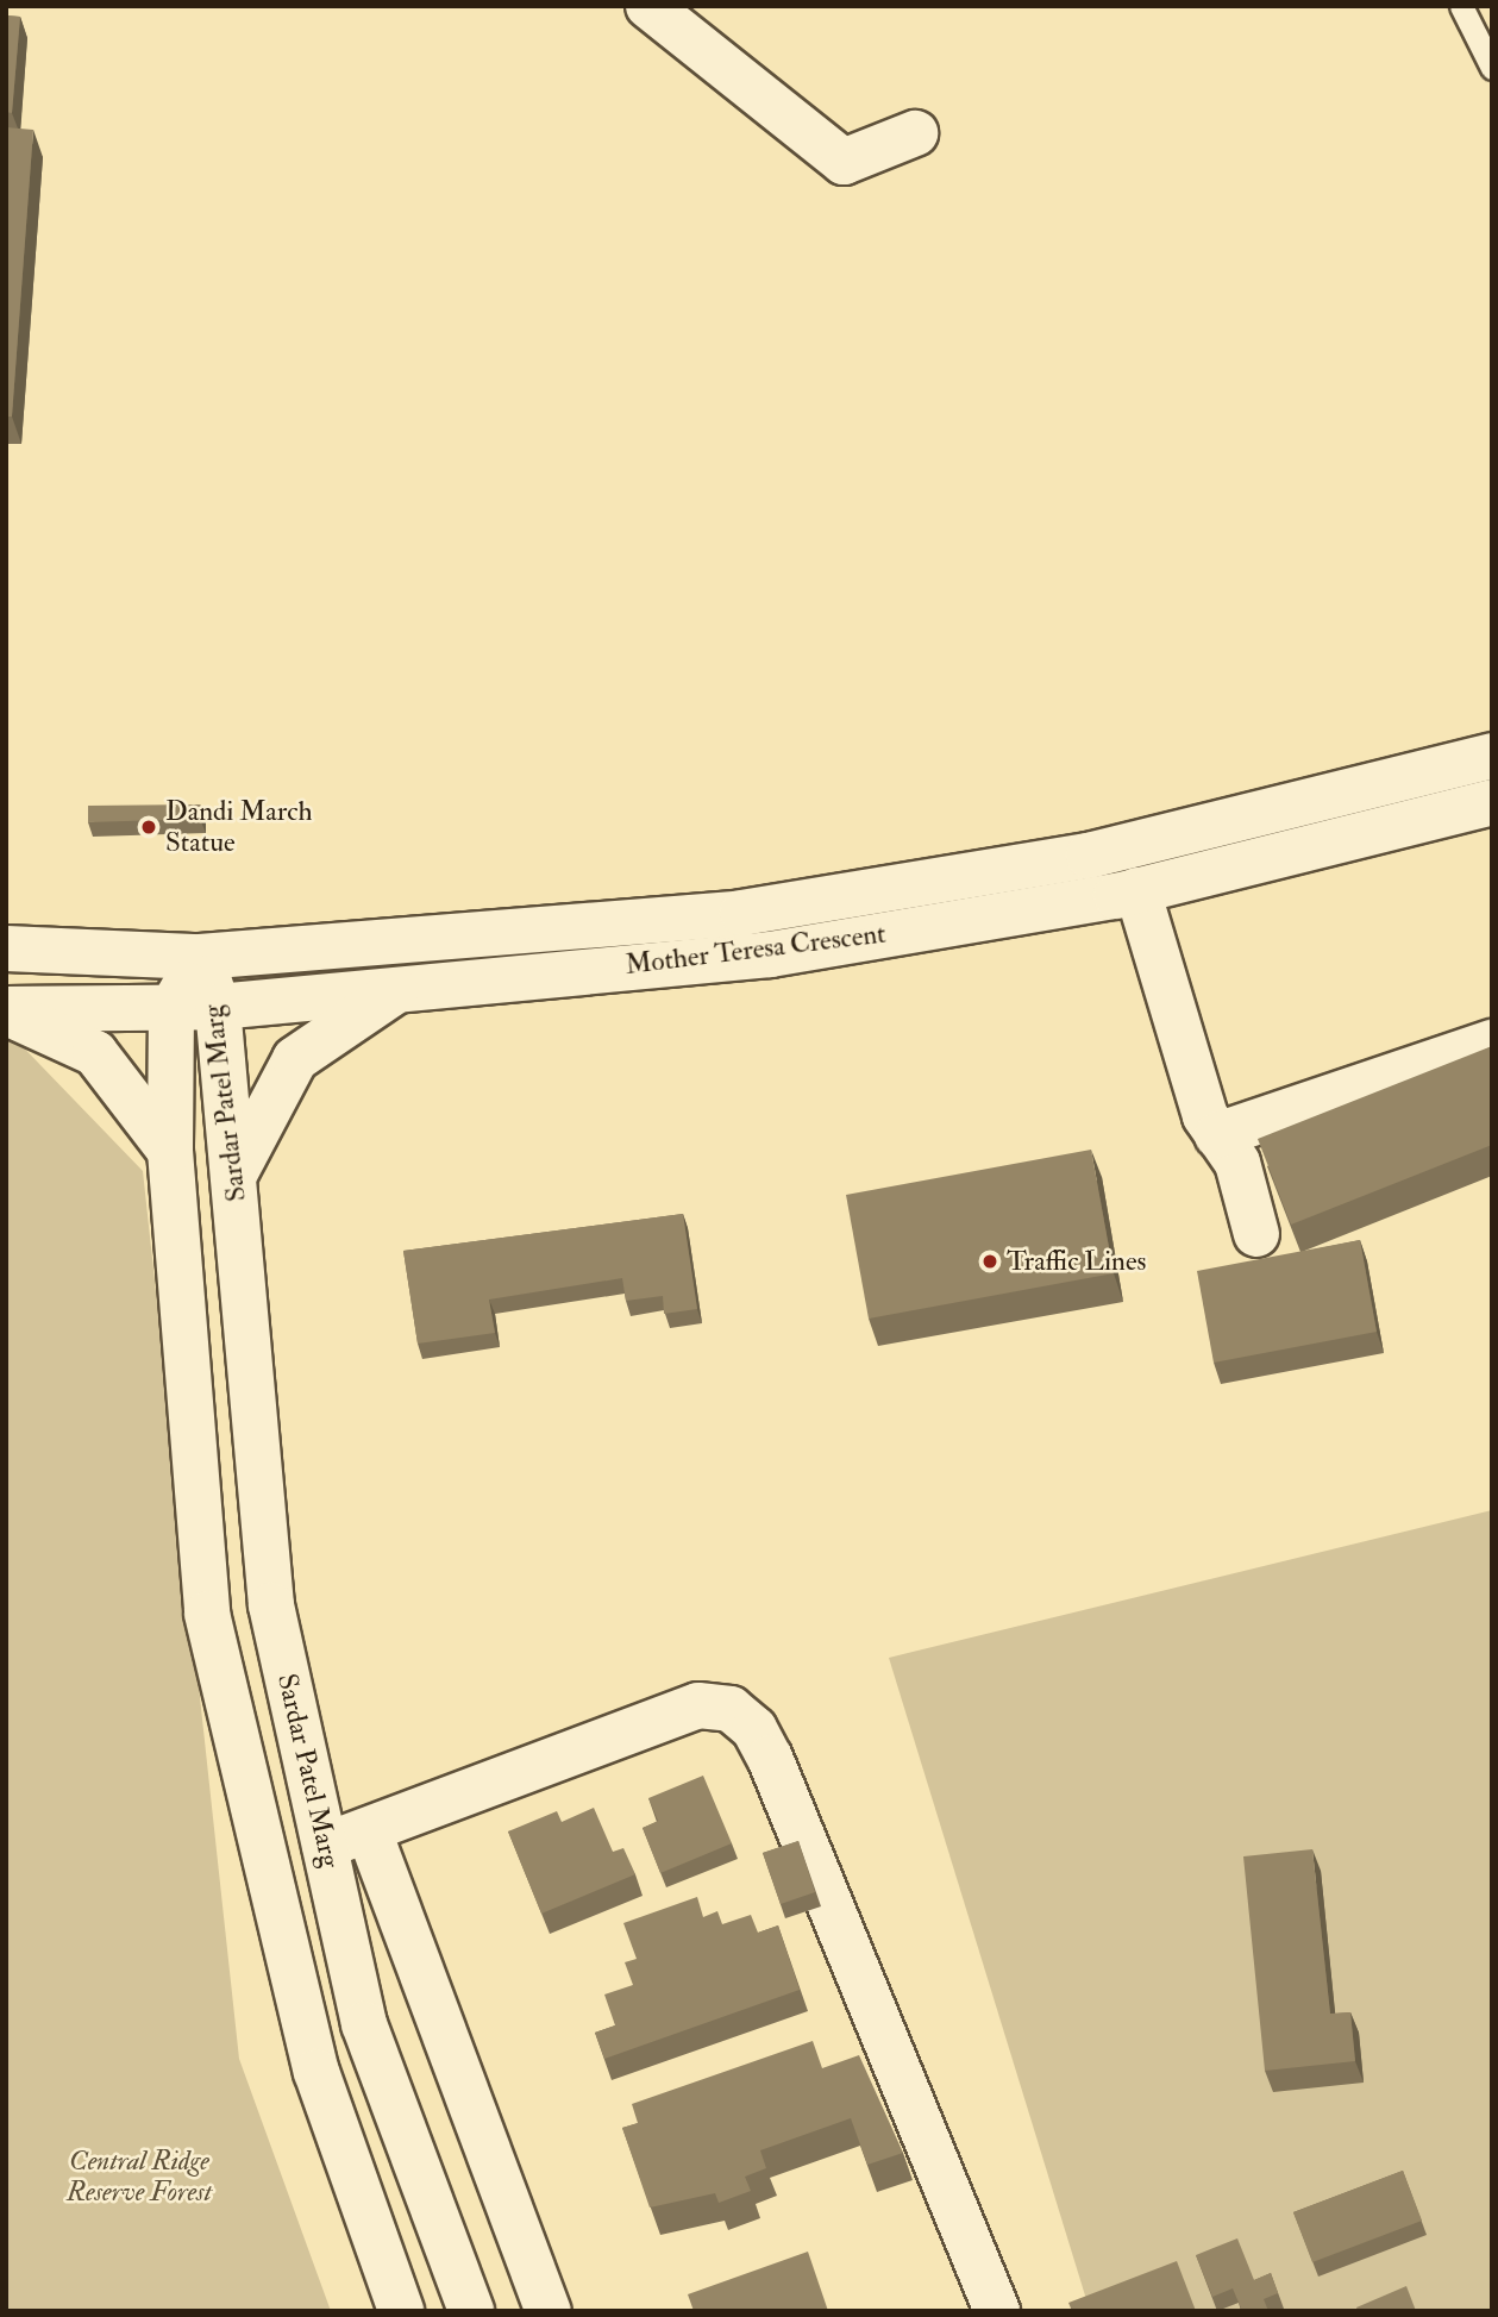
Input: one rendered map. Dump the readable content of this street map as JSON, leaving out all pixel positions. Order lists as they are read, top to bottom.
{
  "streets": {
    "main road": ["Mother Teresa Crescent", "Sardar Patel Marg"]
  },
  "crossings": [
    ["Mother Teresa Crescent", "Sardar Patel Marg"]
  ],
  "parks": ["Central Ridge Reserve Forest"],
  "places": ["Dandi March Statue", "Traffic Lines"]
}
